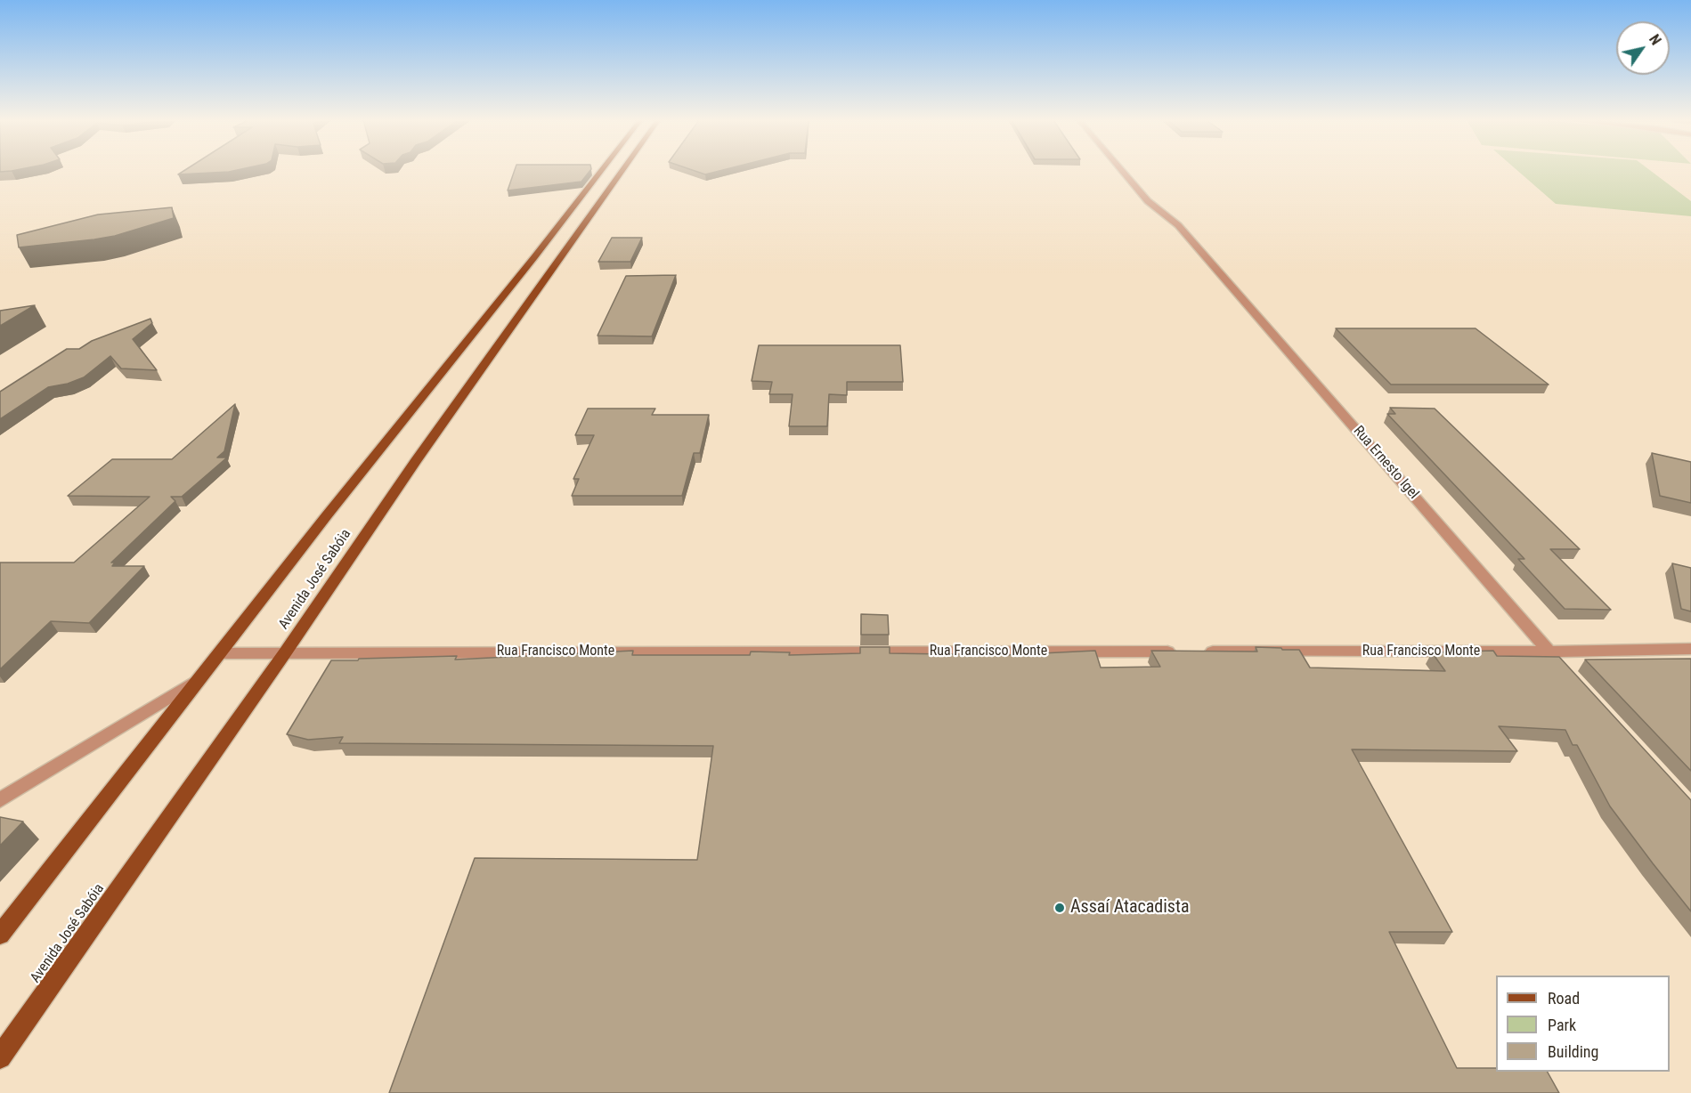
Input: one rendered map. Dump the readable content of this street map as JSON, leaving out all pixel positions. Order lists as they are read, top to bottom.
{
  "streets": {
    "main road": ["Avenida José Sabóia"],
    "street": ["Rua Ernesto Igel", "Rua Francisco Monte"]
  },
  "crossings": [
    ["Rua Ernesto Igel", "Rua Francisco Monte"],
    ["Avenida José Sabóia", "Rua Francisco Monte"]
  ],
  "places": ["Assaí Atacadista"],
  "legend": ["Road", "Park", "Building"],
  "north": "top right"
}
